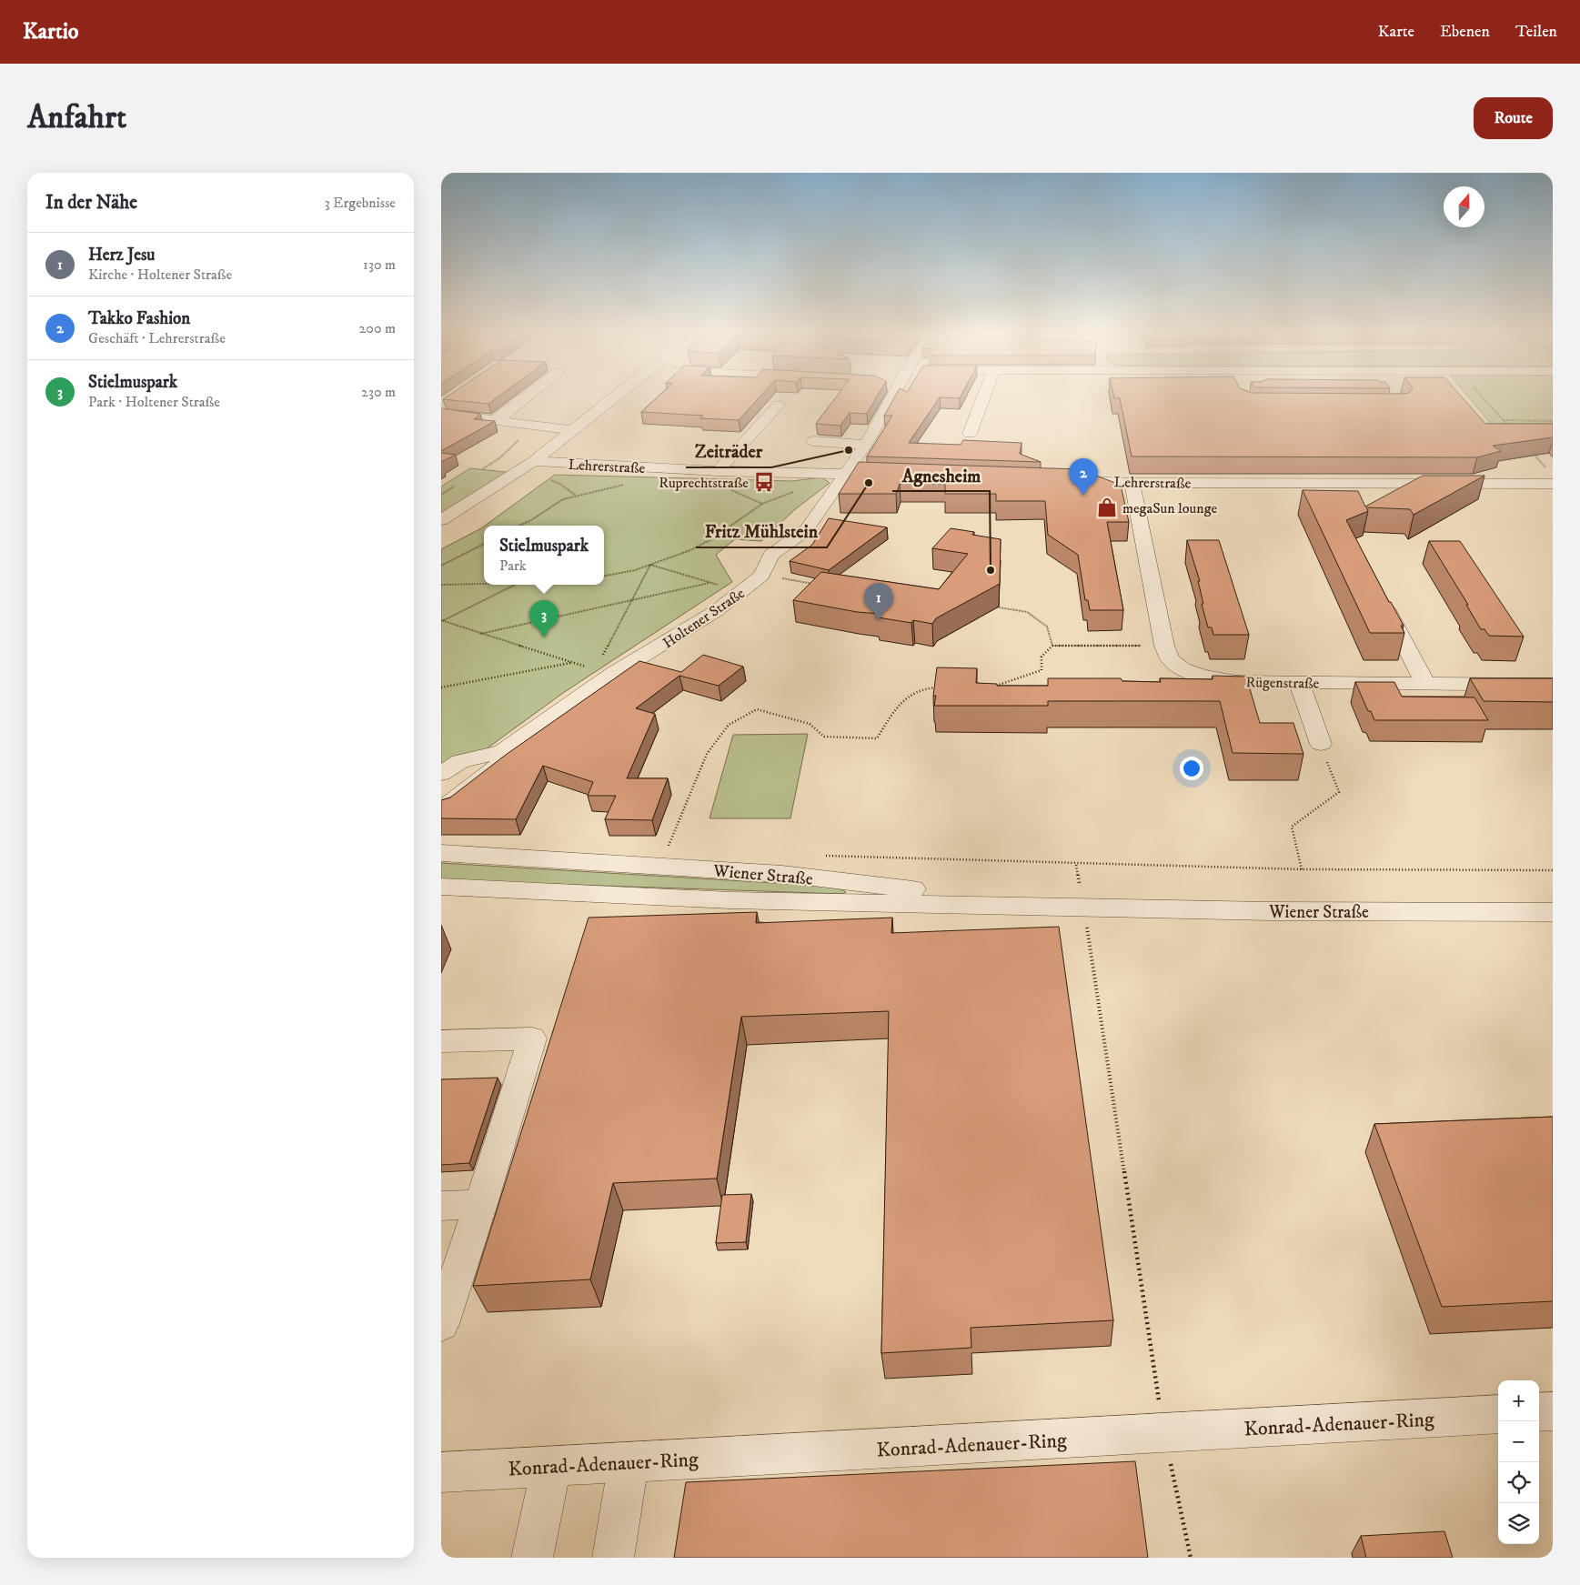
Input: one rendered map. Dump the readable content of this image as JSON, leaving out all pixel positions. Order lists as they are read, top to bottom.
{
  "streets": {
    "street": [
      "Lehrerstraße",
      "Holtener Straße",
      "Rügenstraße",
      "Wiener Straße",
      "Konrad-Adenauer-Ring"
    ]
  },
  "crossings": [
    ["Lehrerstraße", "Holtener Straße"],
    ["Lehrerstraße", "Rügenstraße"]
  ],
  "places": {
    "other": ["Zeiträder", "Fritz Mühlstein", "Agnesheim"],
    "bus stop": ["Ruprechtstraße"],
    "shop": ["megaSun lounge"]
  },
  "north": "top",
  "page": {
    "header": "Kartio",
    "nav": ["Karte", "Ebenen", "Teilen"],
    "buttons": "Route",
    "title": "Anfahrt",
    "heading": ["In der Nähe", "3 Ergebnisse"],
    "list": [
      {
        "mark": "1",
        "name": "Herz Jesu",
        "note": "Kirche · Holtener Straße",
        "value": "130 m"
      },
      {
        "mark": "2",
        "name": "Takko Fashion",
        "note": "Geschäft · Lehrerstraße",
        "value": "200 m"
      },
      {
        "mark": "3",
        "name": "Stielmuspark",
        "note": "Park · Holtener Straße",
        "value": "230 m"
      }
    ],
    "pins": ["2", "1", "3"],
    "popup": ["Stielmuspark", "Park"],
    "map_buttons": ["+", "−"]
  }
}
